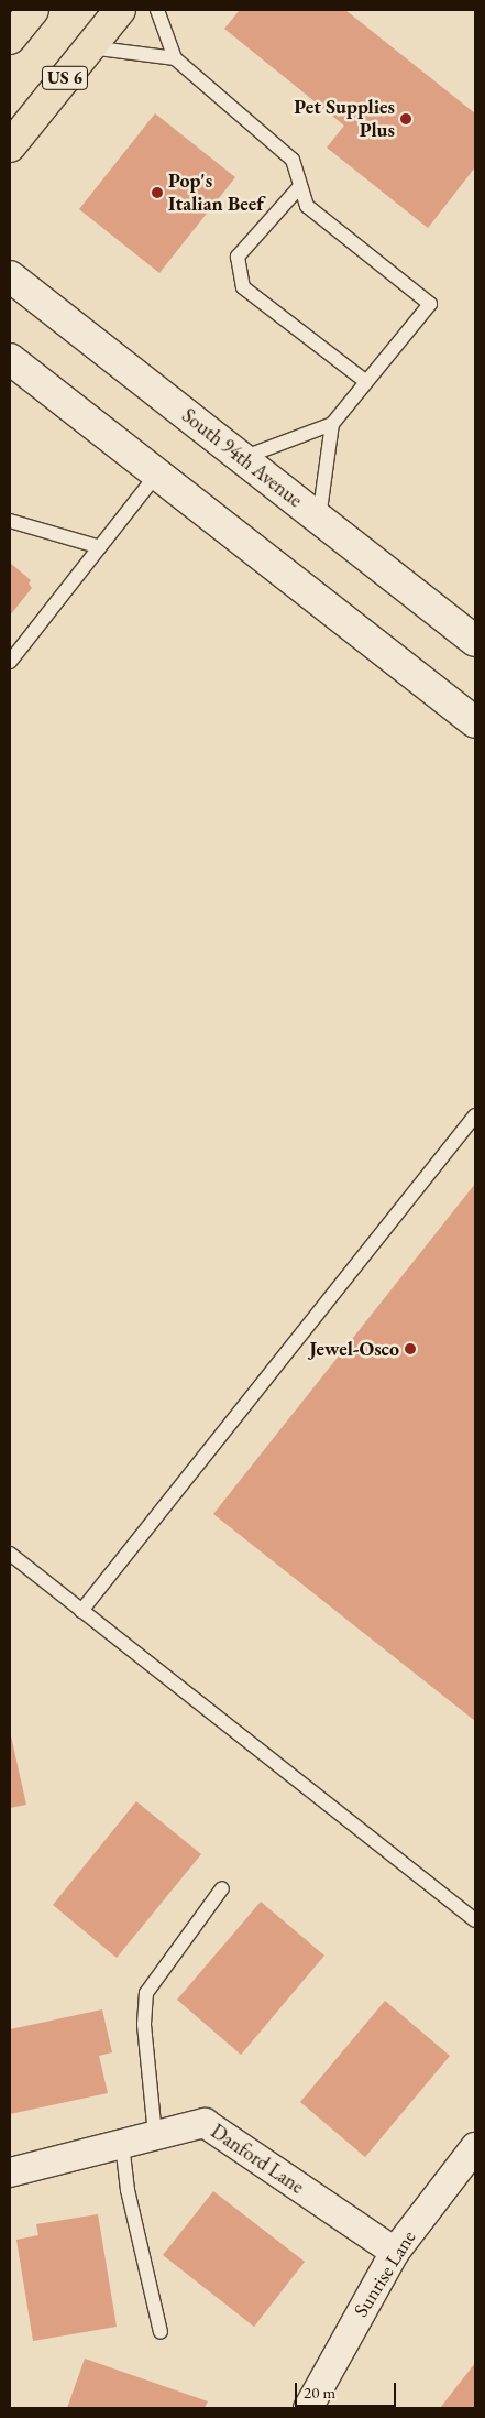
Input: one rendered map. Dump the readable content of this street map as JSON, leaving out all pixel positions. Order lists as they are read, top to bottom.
{
  "streets": {
    "main road": ["US 6"],
    "street": ["South 94th Avenue", "Danford Lane", "Sunrise Lane"]
  },
  "crossings": [
    ["Danford Lane", "Sunrise Lane"]
  ],
  "places": ["Pet Supplies Plus", "Pop's Italian Beef", "Jewel-Osco"],
  "scale_bar": "20 m"
}
